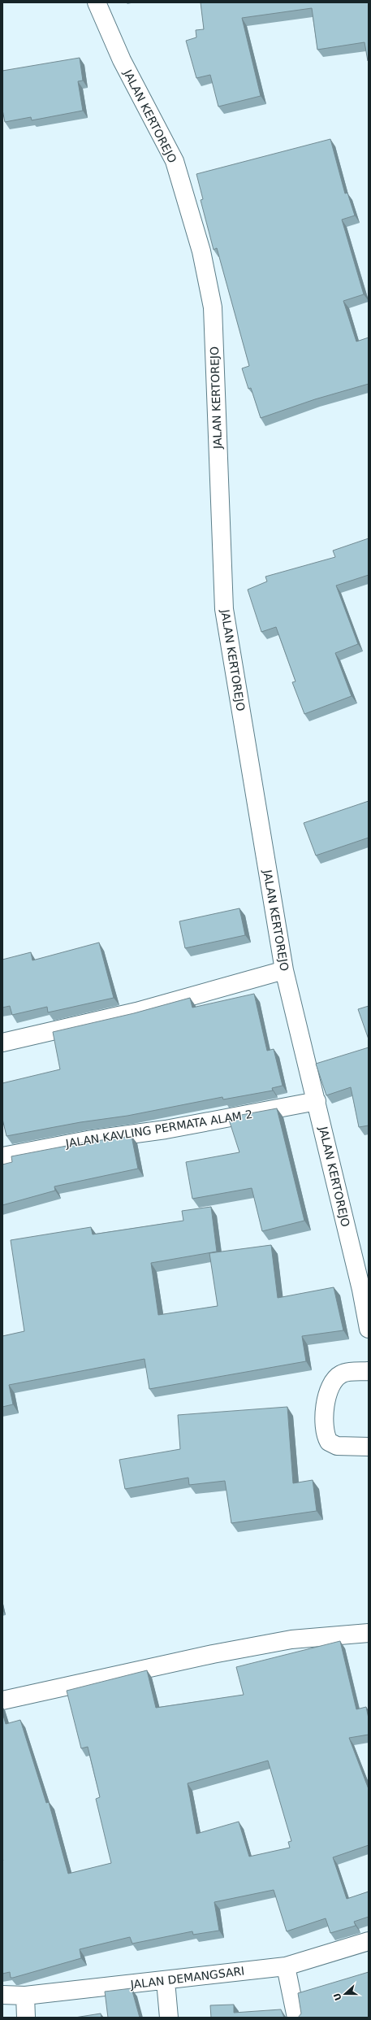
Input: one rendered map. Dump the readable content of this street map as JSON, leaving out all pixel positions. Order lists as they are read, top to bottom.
{
  "streets": {
    "street": ["JALAN KERTOREJO", "JALAN KAVLING PERMATA ALAM 2", "JALAN DEMANGSARI"]
  },
  "crossings": [
    ["JALAN KERTOREJO", "JALAN KAVLING PERMATA ALAM 2"]
  ],
  "north": "left"
}
